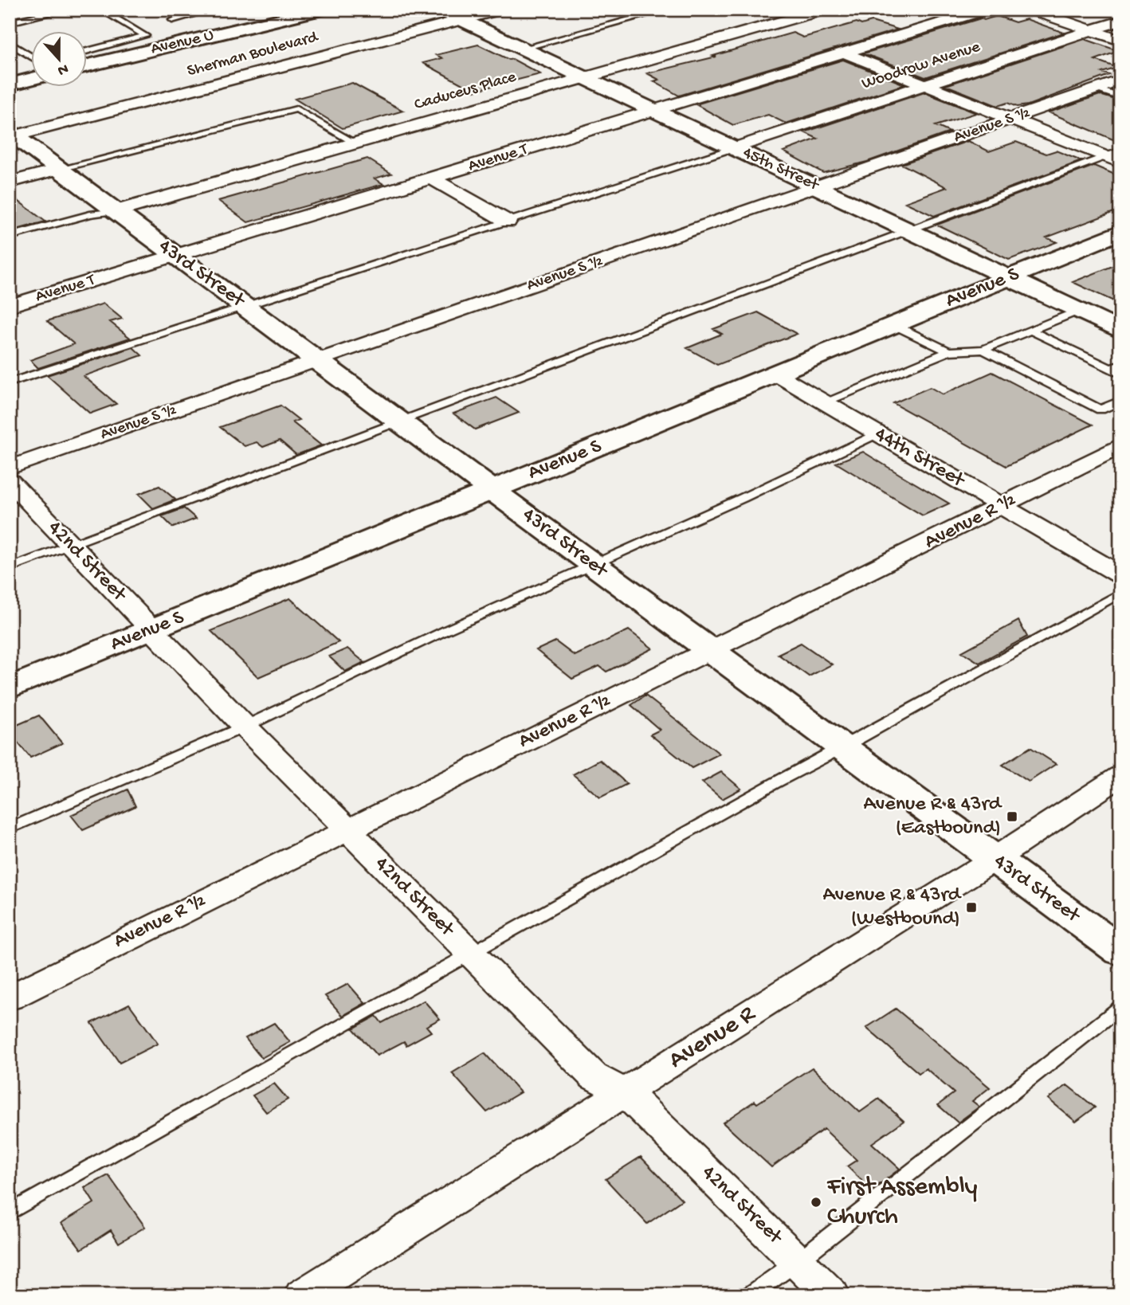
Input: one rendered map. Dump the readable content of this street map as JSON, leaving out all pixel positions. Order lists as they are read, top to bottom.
{
  "streets": {
    "main road": [
      "Avenue U",
      "45th Street",
      "43rd Street",
      "Avenue S"
    ],
    "street": [
      "Sherman Boulevard",
      "Woodrow Avenue",
      "Caduceus Place",
      "Avenue S ½",
      "Avenue T",
      "44th Street",
      "Avenue R ½",
      "42nd Street",
      "Avenue R"
    ]
  },
  "crossings": [
    ["Sherman Boulevard", "45th Street"],
    ["Sherman Boulevard", "43rd Street"],
    ["Woodrow Avenue", "45th Street"],
    ["Caduceus Place", "45th Street"],
    ["Caduceus Place", "43rd Street"],
    ["Avenue S ½", "45th Street"],
    ["Avenue S ½", "43rd Street"],
    ["Avenue T", "45th Street"],
    ["Avenue T", "43rd Street"],
    ["45th Street", "Avenue S"],
    ["43rd Street", "Avenue S"],
    ["43rd Street", "Avenue R ½"],
    ["43rd Street", "Avenue R"],
    ["Avenue S", "44th Street"],
    ["Avenue S", "42nd Street"],
    ["44th Street", "Avenue R ½"],
    ["Avenue R ½", "42nd Street"],
    ["42nd Street", "Avenue R"]
  ],
  "places": {
    "transit": ["Avenue R & 43rd (Eastbound)", "Avenue R & 43rd (Westbound)"],
    "other": ["First Assembly Church"]
  },
  "north": "bottom"
}
